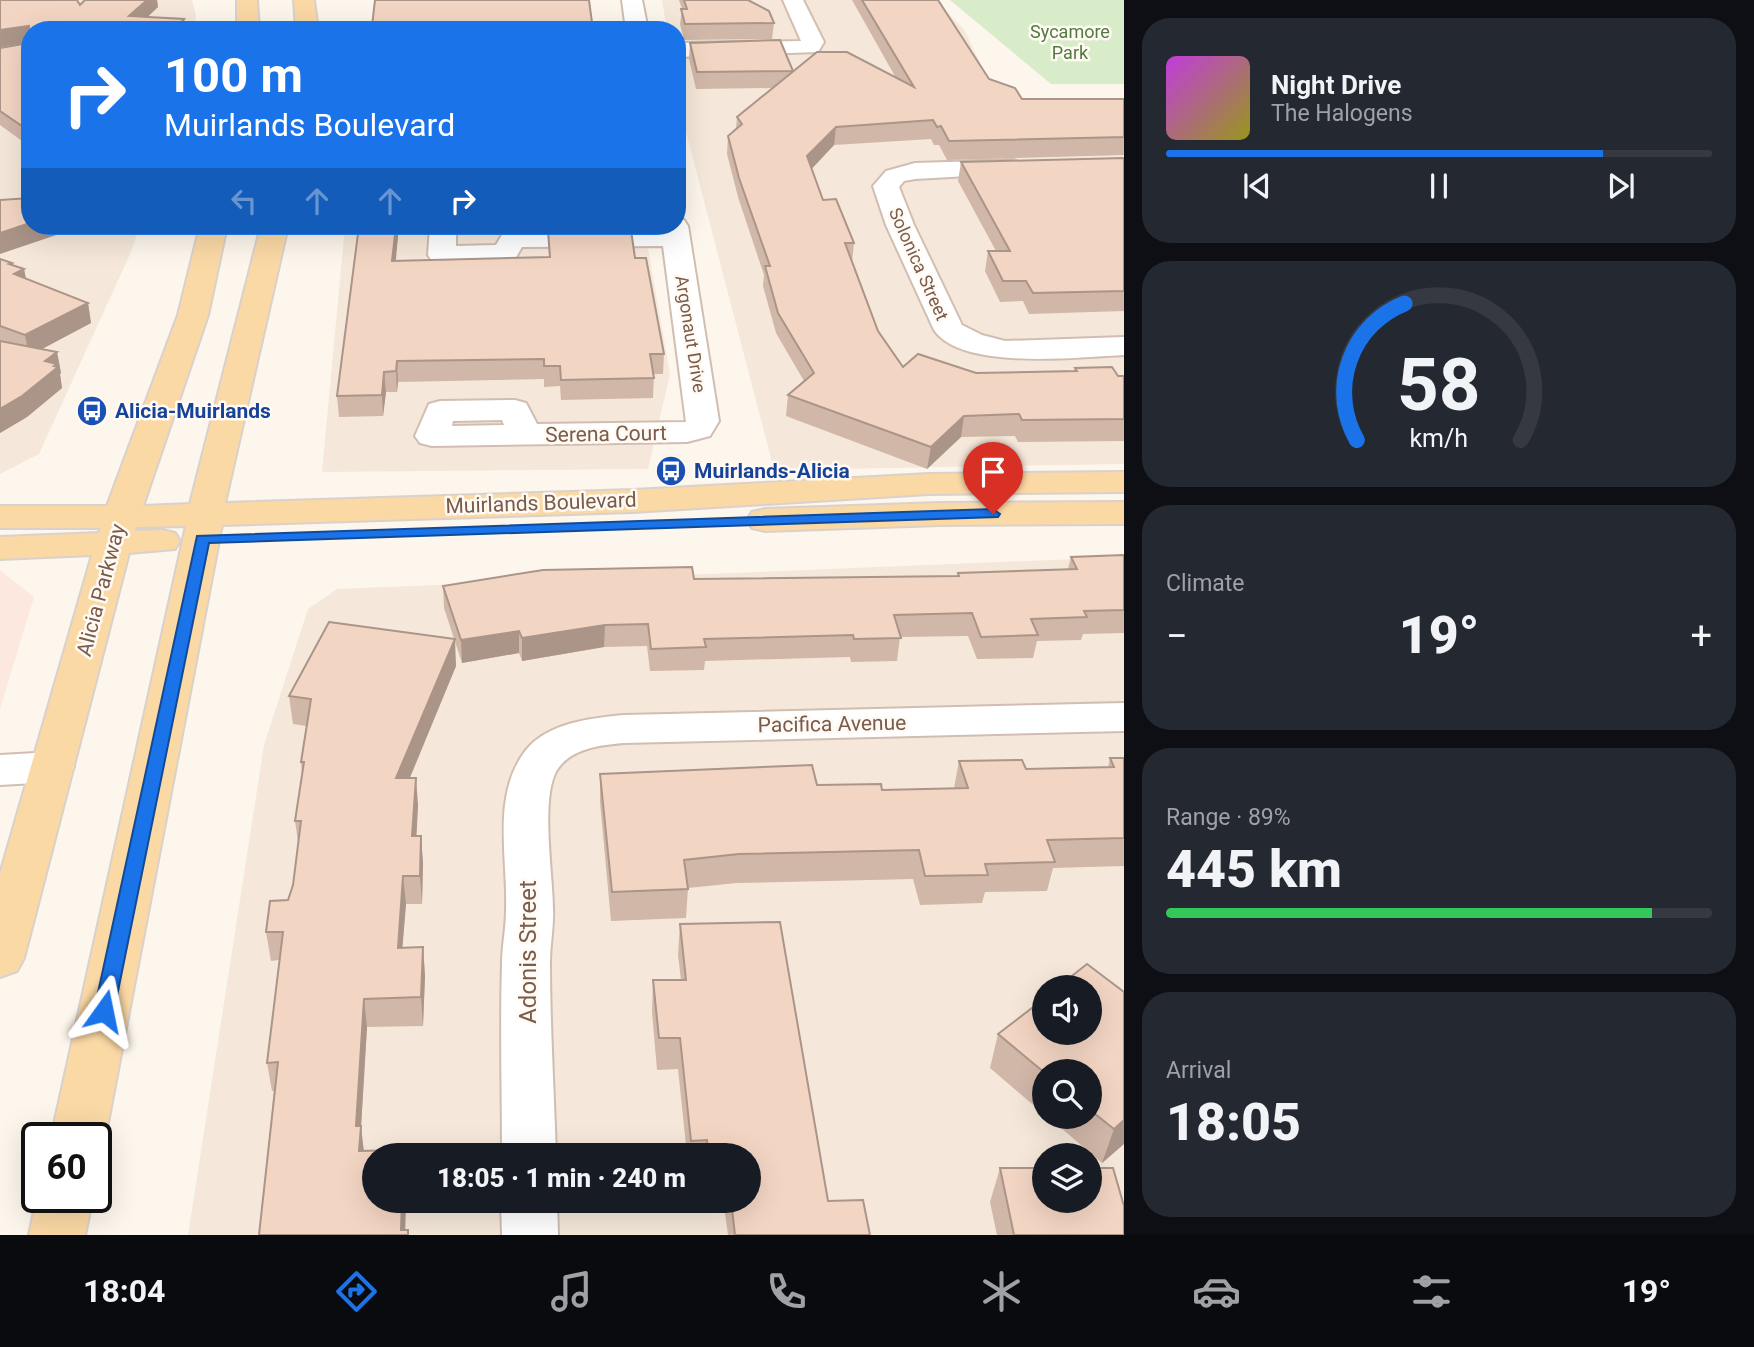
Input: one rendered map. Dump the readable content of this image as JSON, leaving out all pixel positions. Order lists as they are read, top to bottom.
{
  "streets": {
    "main road": ["Muirlands Boulevard", "Alicia Parkway"],
    "street": [
      "Solonica Street",
      "Argonaut Drive",
      "Serena Court",
      "Pacifica Avenue",
      "Adonis Street"
    ]
  },
  "crossings": [
    ["Argonaut Drive", "Serena Court"],
    ["Muirlands Boulevard", "Alicia Parkway"],
    ["Pacifica Avenue", "Adonis Street"]
  ],
  "parks": ["Sycamore Park"],
  "places": {
    "bus stop": ["Alicia-Muirlands", "Muirlands-Alicia"]
  },
  "page": {
    "turn": ["100 m", "Muirlands Boulevard"],
    "song": ["Night Drive", "The Halogens"],
    "tile": [
      "Climate",
      ["Range · 89%", "445 km"],
      ["Arrival", "18:05"]
    ],
    "heat": ["−", "19°", "+"],
    "limit": "60",
    "trip": "18:05 · 1 min · 240 m",
    "tabs": ["18:04", "19°"],
    "gauge": ["58", "km/h"]
  }
}
